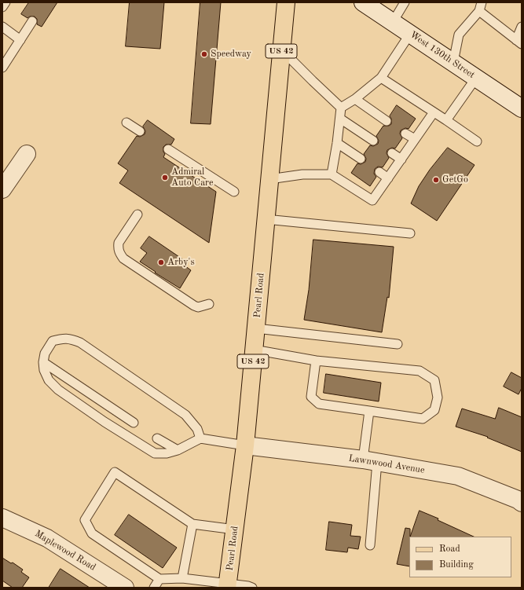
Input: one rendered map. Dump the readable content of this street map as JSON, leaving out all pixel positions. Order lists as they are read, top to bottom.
{
  "streets": {
    "main road": ["US 42", "Pearl Road"],
    "street": ["West 130th Street", "Lawnwood Avenue", "Maplewood Road"]
  },
  "crossings": [
    ["Pearl Road", "Lawnwood Avenue"]
  ],
  "places": [
    "Speedway",
    "Admiral Auto Care",
    "GetGo",
    "Arby's"
  ],
  "legend": ["Road", "Building"]
}
